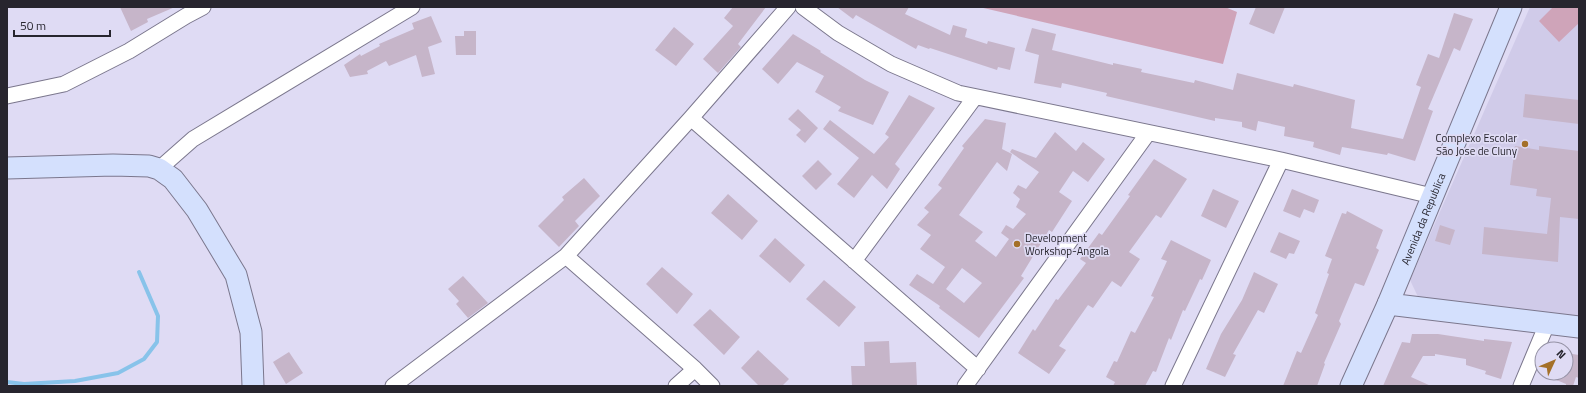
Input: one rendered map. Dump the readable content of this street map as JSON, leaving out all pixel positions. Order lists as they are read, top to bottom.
{
  "streets": {
    "street": ["Avenida da Republica"]
  },
  "places": ["Complexo Escolar São Jose de Cluny", "Development Workshop-Angola"],
  "scale_bar": "50 m",
  "north": "top right"
}
